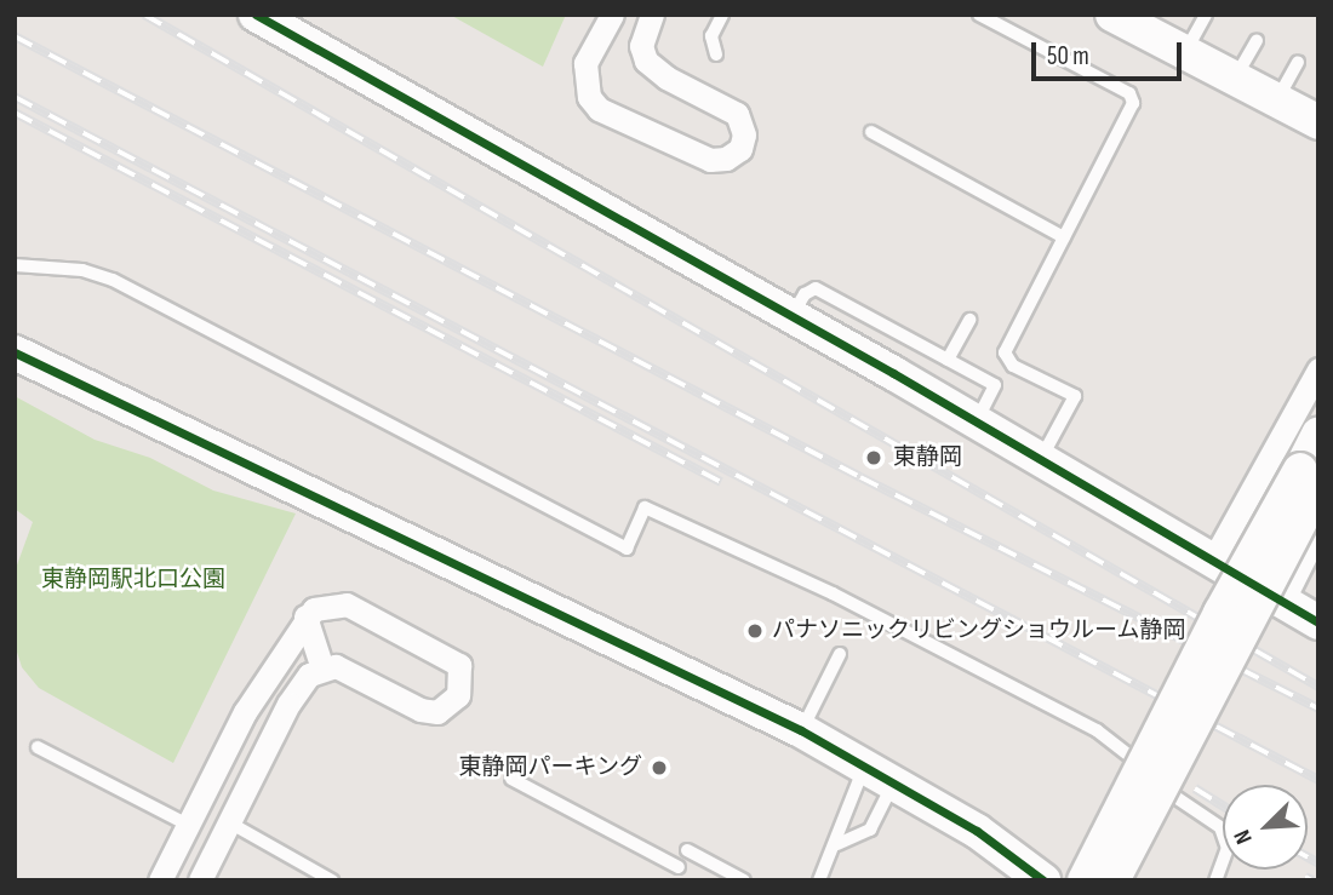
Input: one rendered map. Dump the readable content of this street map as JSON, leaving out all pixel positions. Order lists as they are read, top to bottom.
{
  "parks": ["東静岡駅北口公園"],
  "places": ["東静岡", "パナソニックリビングショウルーム静岡", "東静岡パーキング"],
  "scale_bar": "50 m",
  "north": "bottom left"
}
